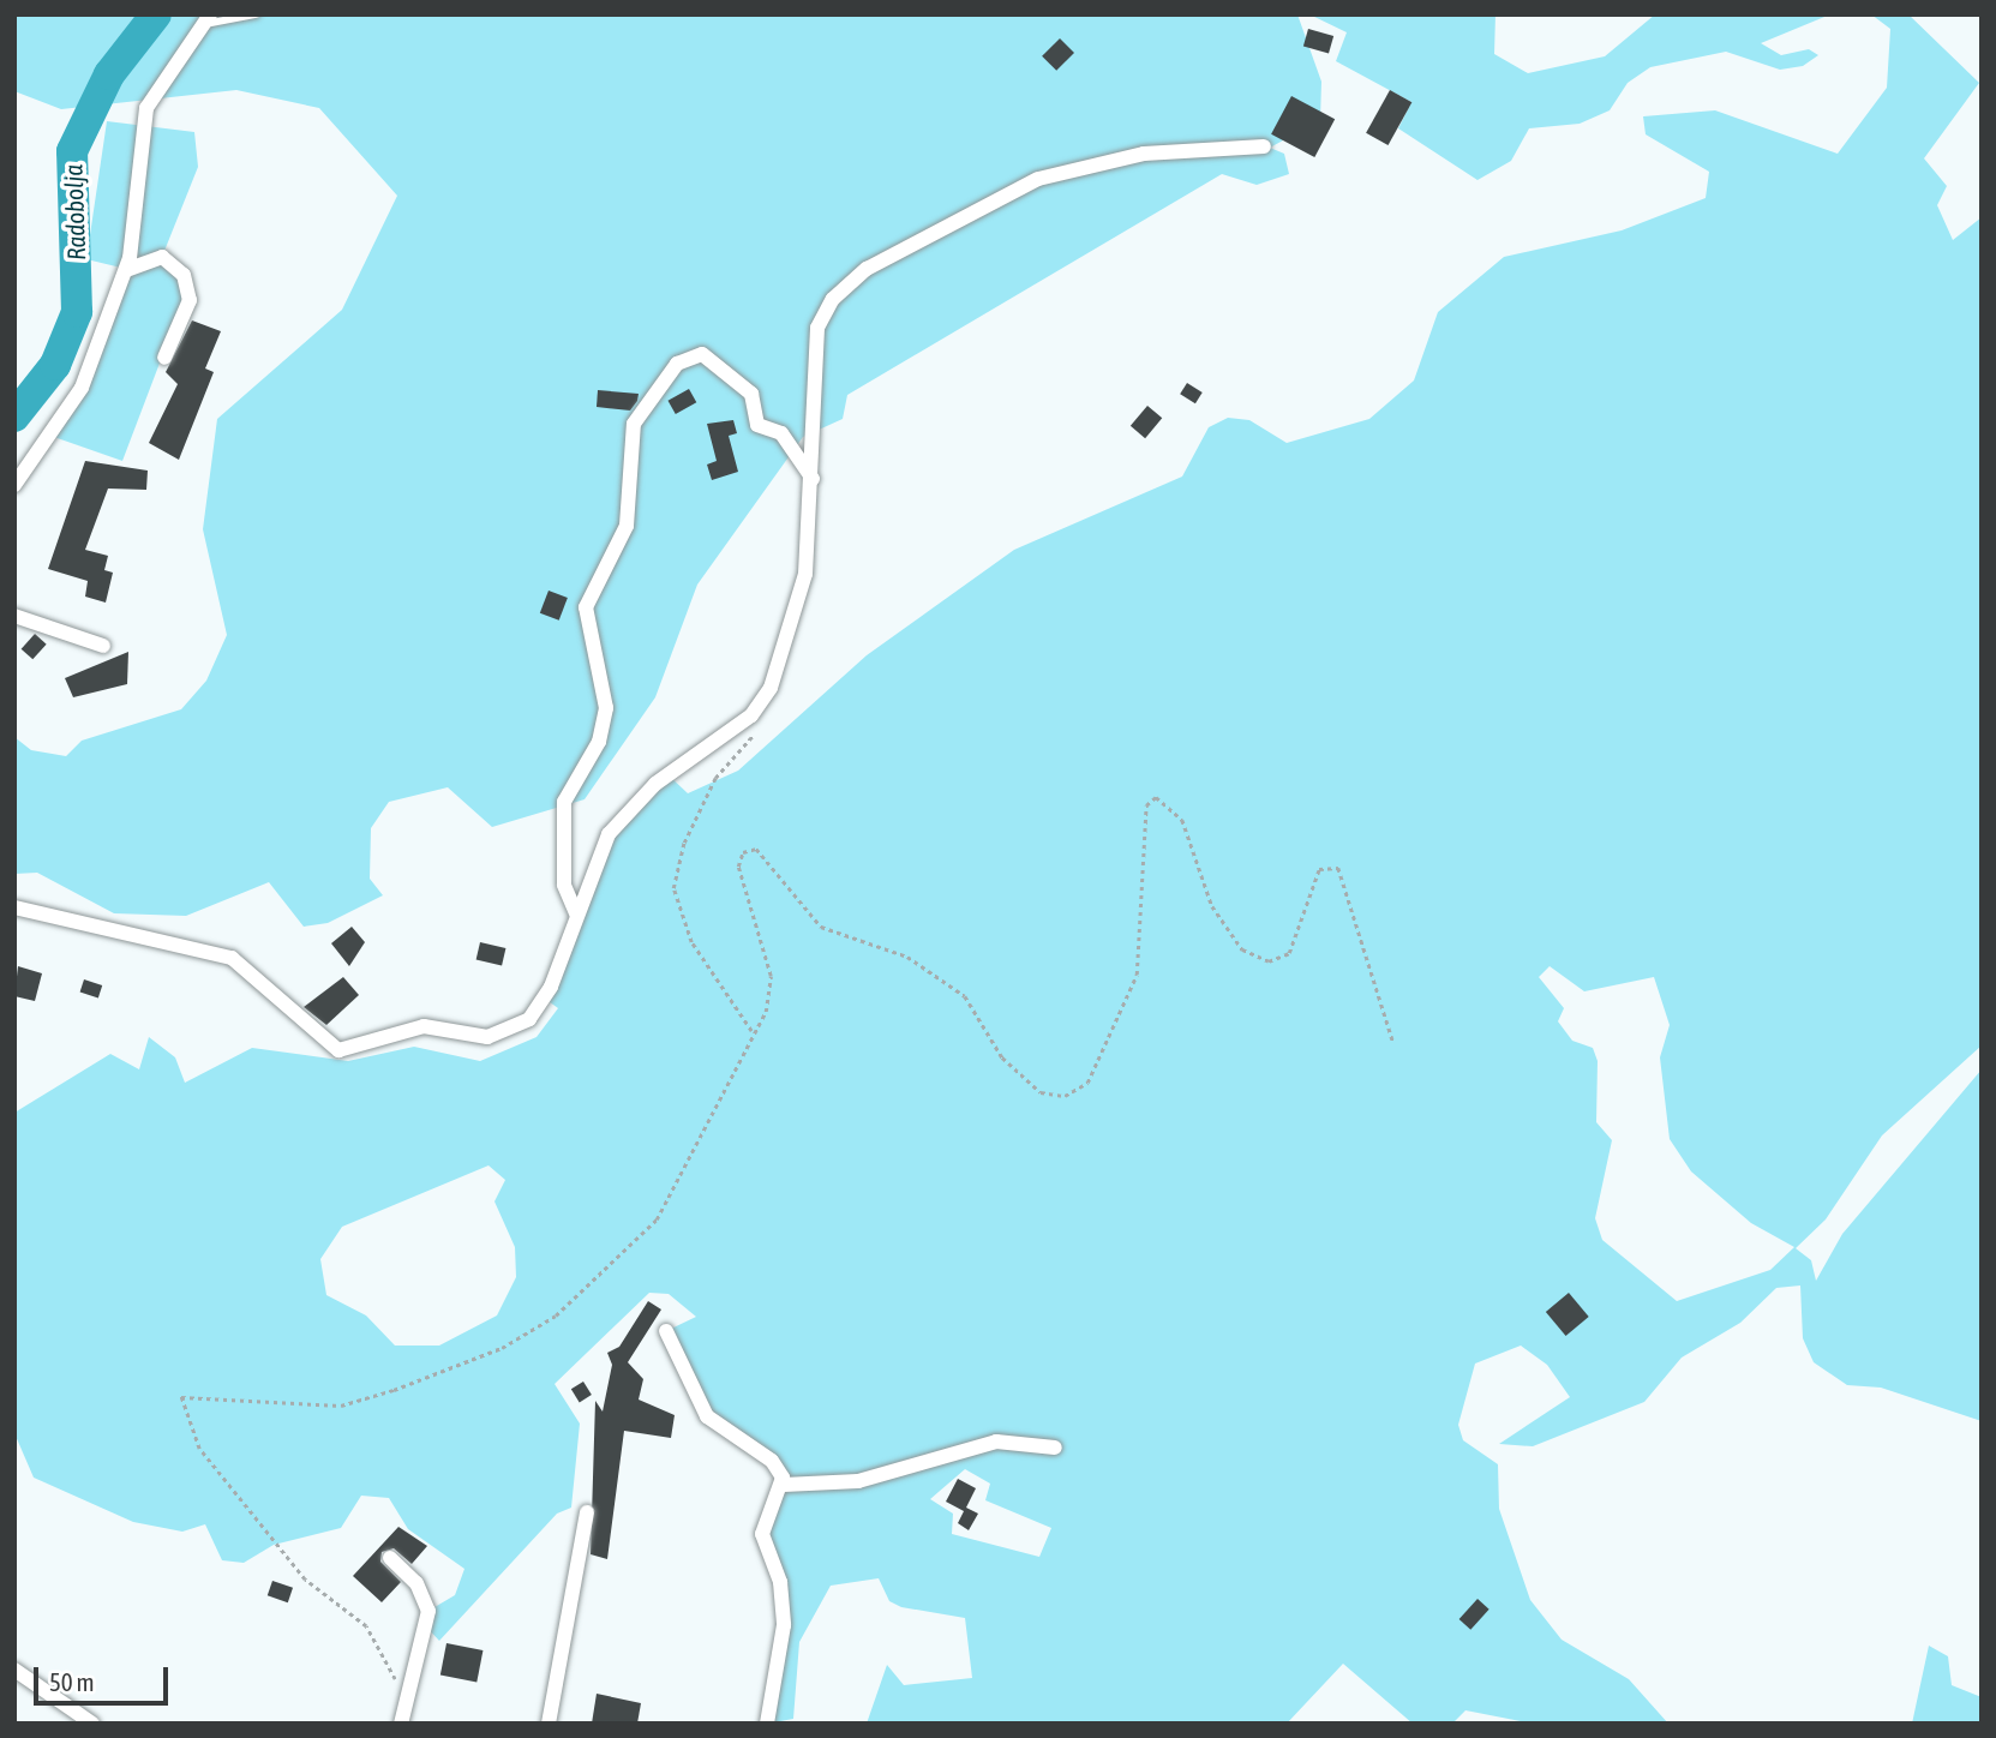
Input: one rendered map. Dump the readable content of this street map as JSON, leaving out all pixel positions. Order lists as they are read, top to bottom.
{
  "water": ["Radobolja"],
  "scale_bar": "50 m"
}
